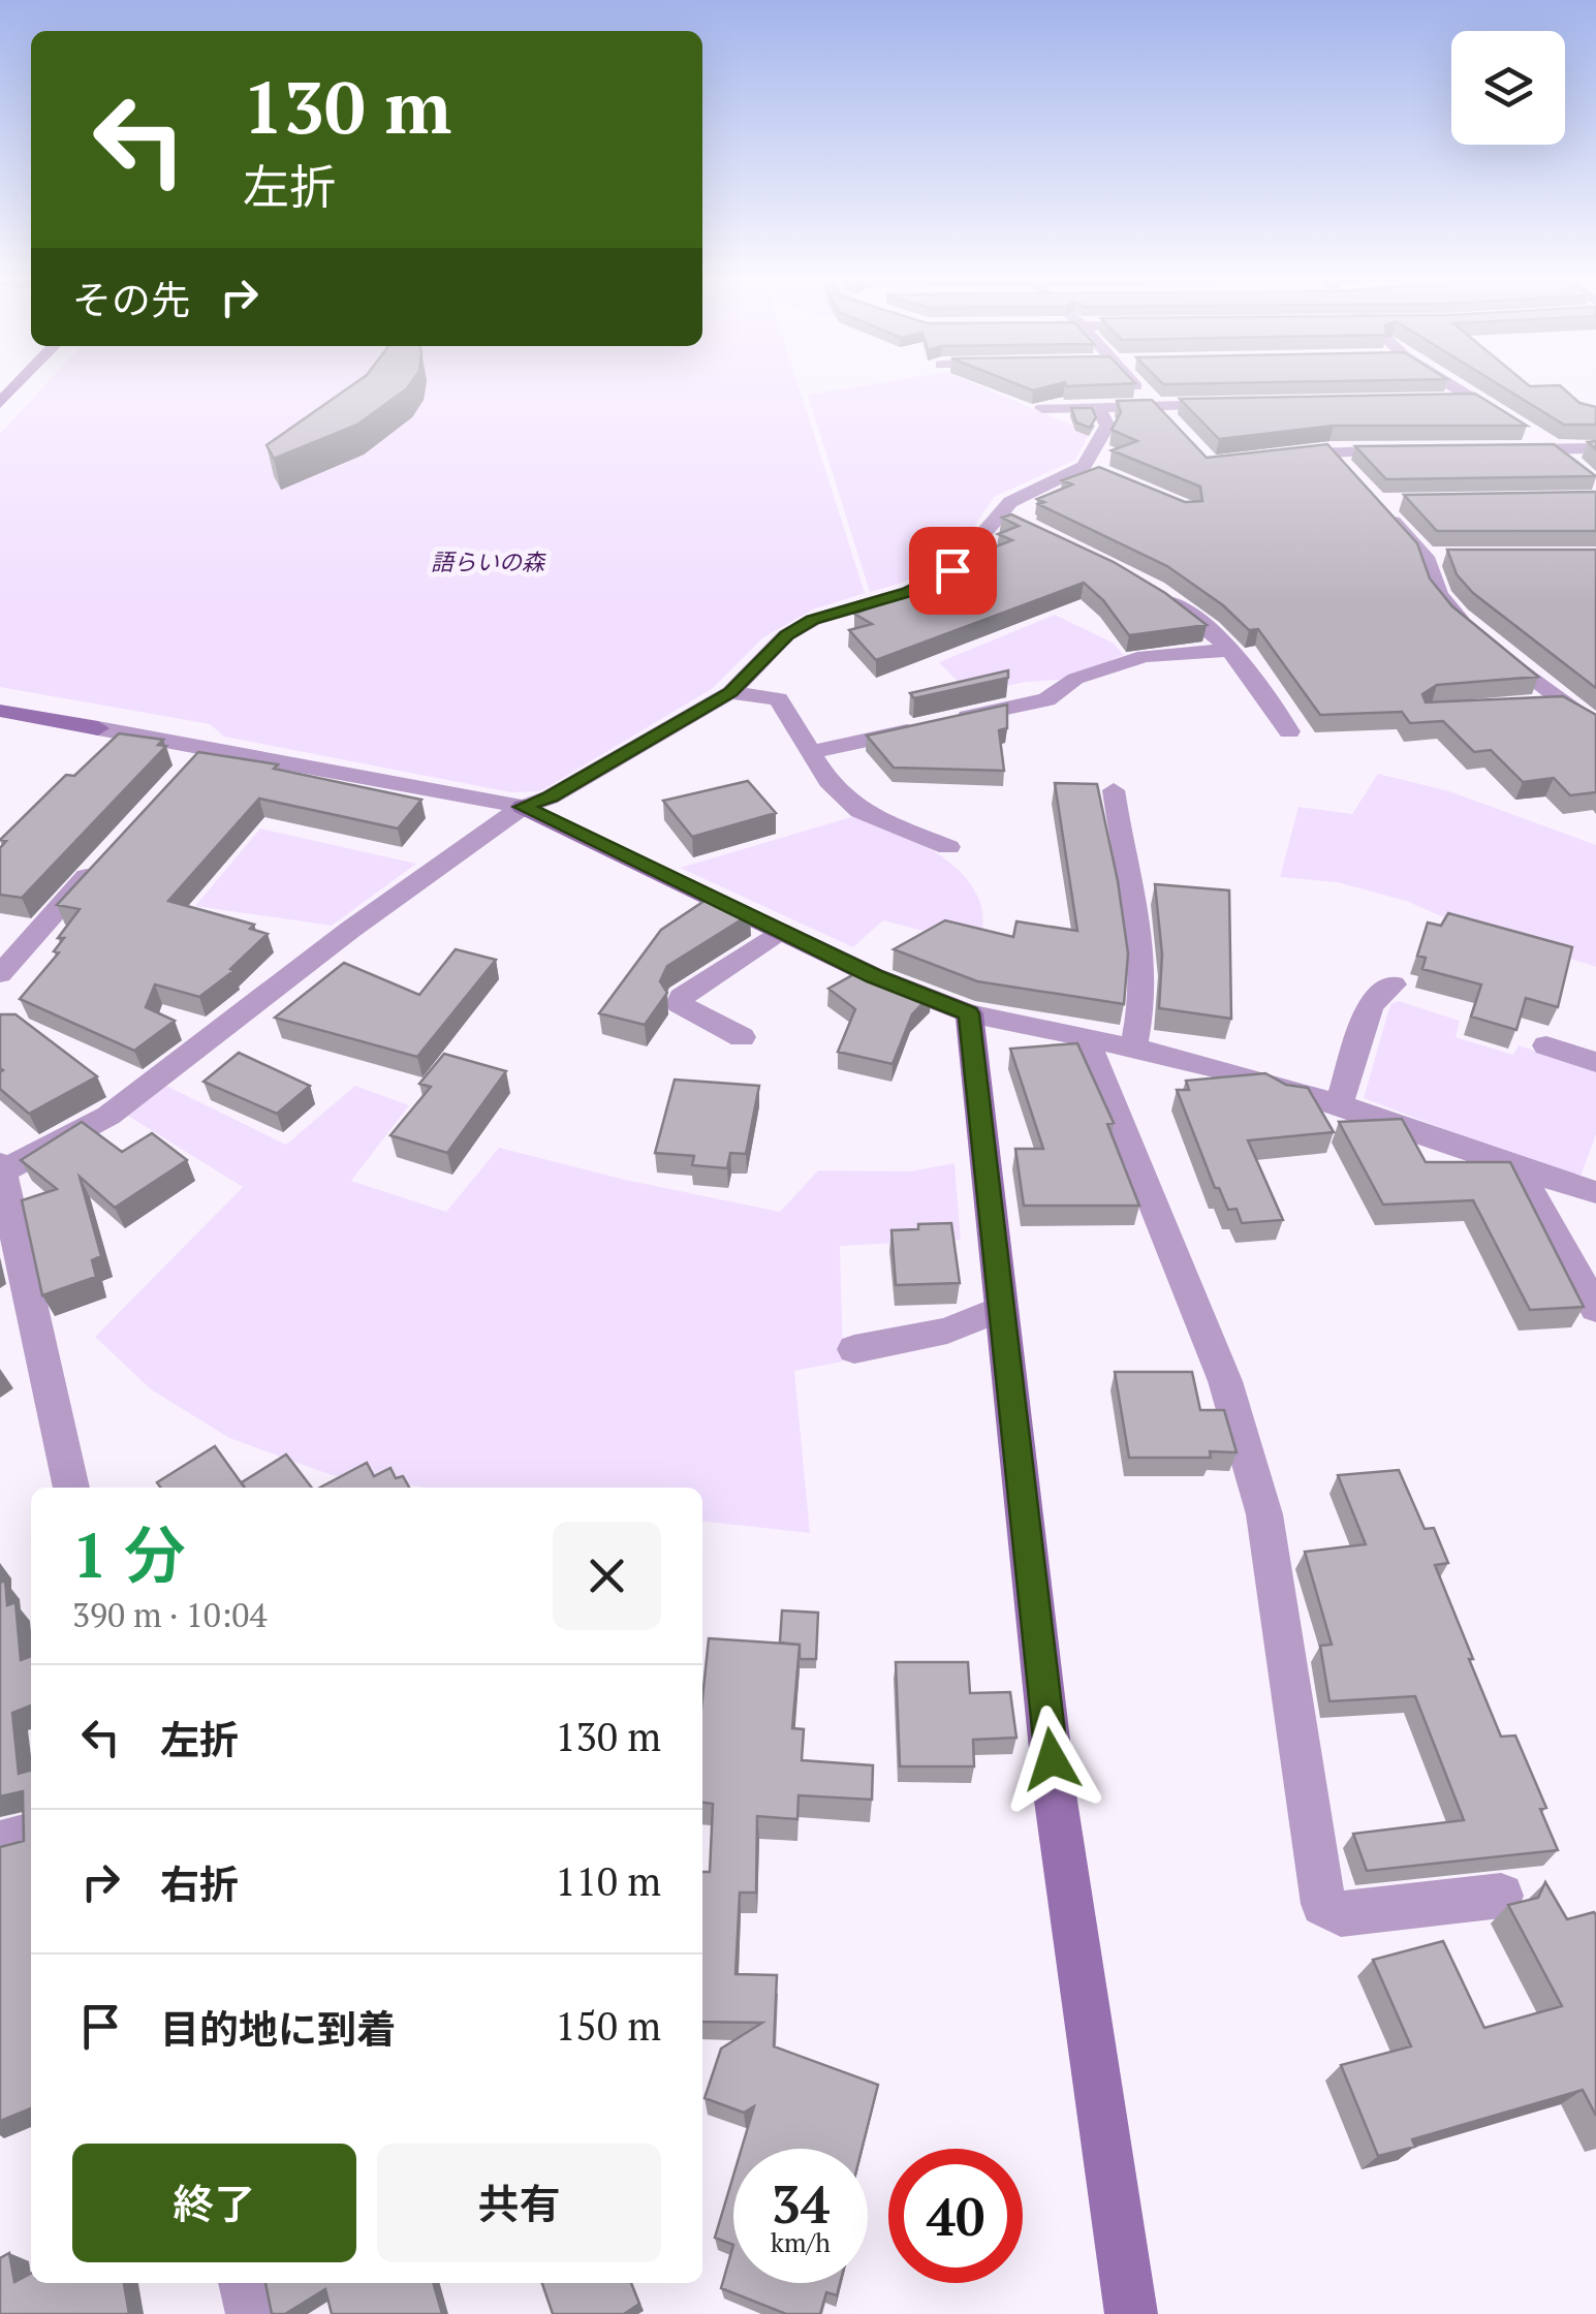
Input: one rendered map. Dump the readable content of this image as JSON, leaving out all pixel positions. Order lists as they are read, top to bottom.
{
  "parks": ["語らいの森"],
  "page": {
    "turn": ["130 m", "左折"],
    "then": "その先",
    "heading": ["1 分", "390 m · 10:04"],
    "list": [
      {
        "name": "左折",
        "value": "130 m"
      },
      {
        "name": "右折",
        "value": "110 m"
      },
      {
        "name": "目的地に到着",
        "value": "150 m"
      }
    ],
    "buttons": ["終了", "共有"],
    "speed": "34 km/h",
    "limit": "40"
  }
}
